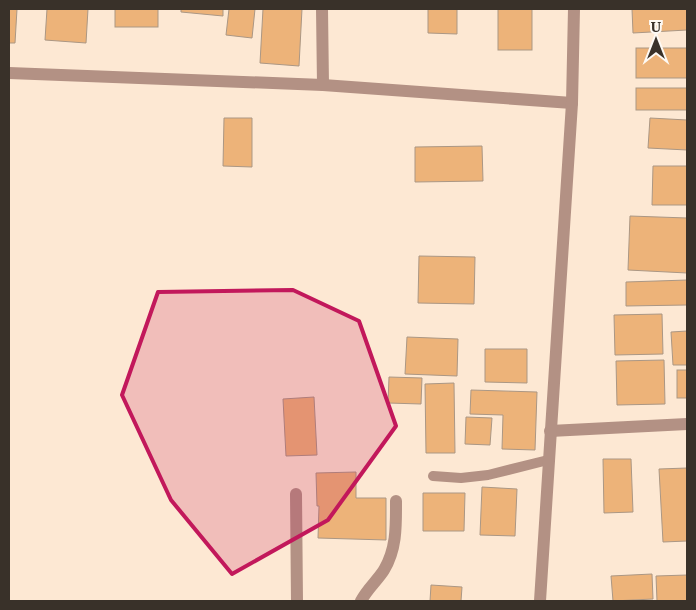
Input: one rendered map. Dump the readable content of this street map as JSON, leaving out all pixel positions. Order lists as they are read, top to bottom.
{
  "north": "top"
}
